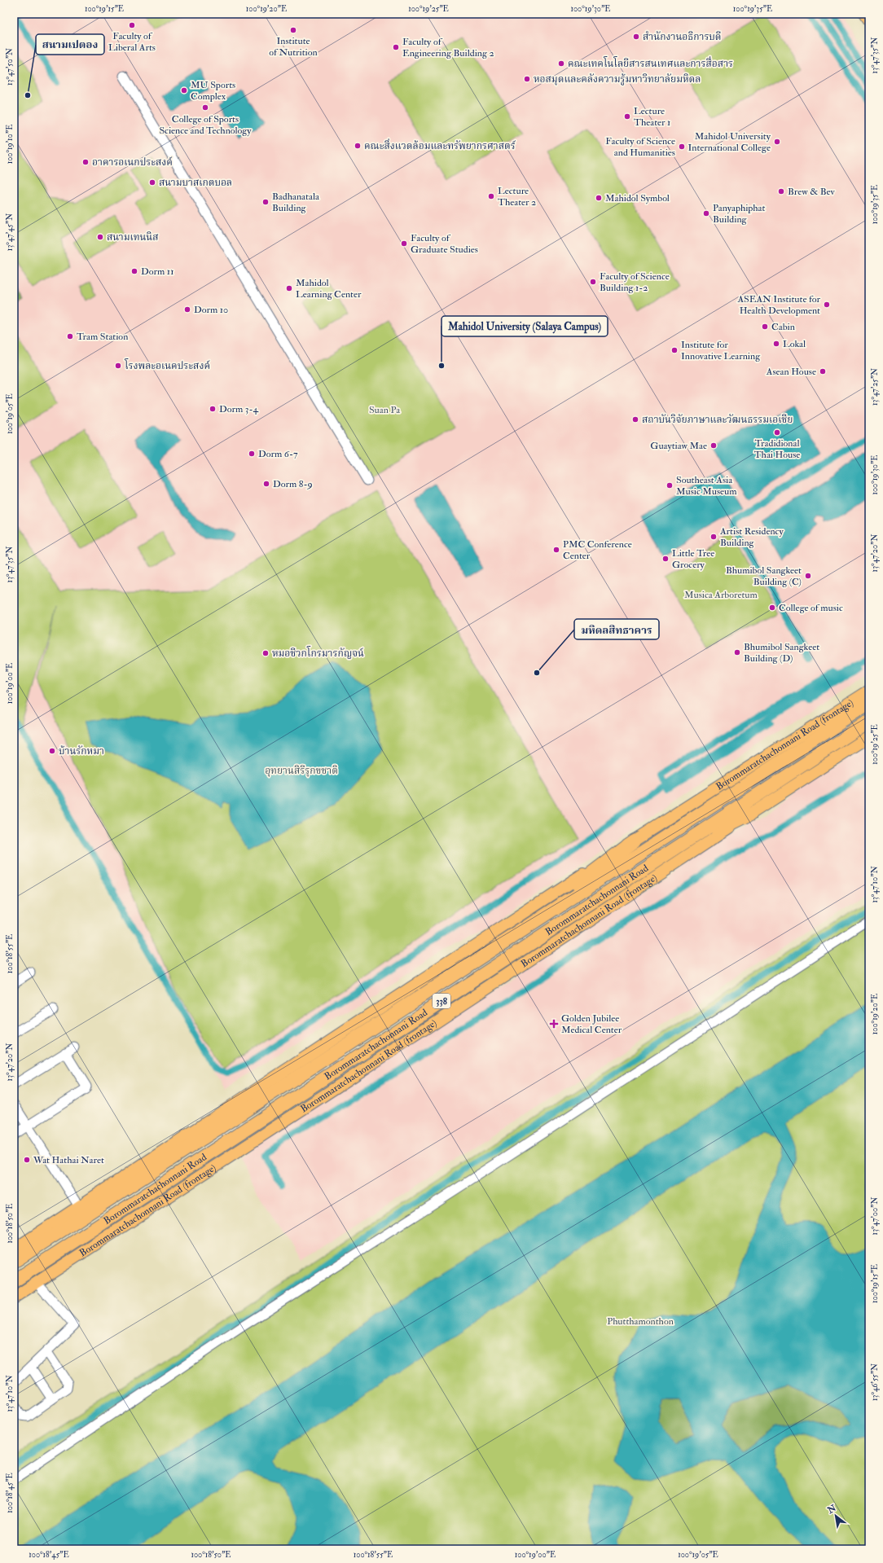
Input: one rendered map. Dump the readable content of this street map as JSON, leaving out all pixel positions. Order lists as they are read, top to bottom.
{
  "streets": {
    "highway": ["Borommaratchachonnani Road", "338"],
    "main road": ["Borommaratchachonnani Road (frontage)"]
  },
  "parks": [
    "Suan Pa",
    "Musica Arboretum",
    "อุทยานสิรีรุกขชาติ",
    "Phutthamonthon"
  ],
  "places": {
    "other": [
      "Faculty of Liberal Arts",
      "Institute of Nutrition",
      "สำนักงานอธิการบดี",
      "Faculty of Engineering Building 2",
      "คณะเทคโนโลยีสารสนเทศและการสื่อสาร",
      "หอสมุดและคลังความรู้มหาวิทยาลัยมหิดล",
      "MU Sports Complex",
      "สนามเปตอง",
      "College of Sports Science and Technology",
      "Lecture Theater 1",
      "Mahidol University International College",
      "คณะสิ่งแวดล้อมและทรัพยากรศาสตร์",
      "Faculty of Science and Humanities",
      "อาคารอเนกประสงค์",
      "สนามบาสเกตบอล",
      "Brew & Bev",
      "Lecture Theater 2",
      "Mahidol Symbol",
      "Badhanatala Building",
      "Panyaphiphat Building",
      "สนามเทนนิส",
      "Faculty of Graduate Studies",
      "Dorm 11",
      "Faculty of Science Building 1-2",
      "Mahidol Learning Center",
      "ASEAN Institute for Health Development",
      "Dorm 10",
      "Cabin",
      "Tram Station",
      "Lokal",
      "Institute for Innovative Learning",
      "โรงพละอเนคประสงค์",
      "Mahidol University (Salaya Campus)",
      "Asean House",
      "Dorm 3-4",
      "สถาบันวิจัยภาษาและวัฒนธรรมเอเชีย",
      "Tradidional Thai House",
      "Guaytiaw Mae",
      "Dorm 6-7",
      "Dorm 8-9",
      "Southeast Asia Music Museum",
      "Artist Residency Building",
      "PMC Conference Center",
      "Little Tree Grocery",
      "Bhumibol Sangkeet Building (C)",
      "College of music",
      "Bhumibol Sangkeet Building (D)",
      "หมอชีวกโกรมารกัญจน์",
      "มหิดลสิทธาคาร",
      "บ้านรักหมา",
      "Wat Hathai Naret"
    ],
    "health": ["Golden Jubilee Medical Center"]
  },
  "north": "top left",
  "coordinates": [
    "100°19'15\"E",
    "100°19'20\"E",
    "100°19'25\"E",
    "100°19'30\"E",
    "100°19'35\"E",
    "13°47'35\"N",
    "13°47'50\"N",
    "100°19'10\"E",
    "13°47'45\"N",
    "13°47'25\"N",
    "100°19'05\"E",
    "13°47'20\"N",
    "100°19'00\"E",
    "13°47'10\"N",
    "100°18'55\"E",
    "13°47'00\"N",
    "100°18'50\"E",
    "13°46'55\"N",
    "100°18'45\"E"
  ]
}
